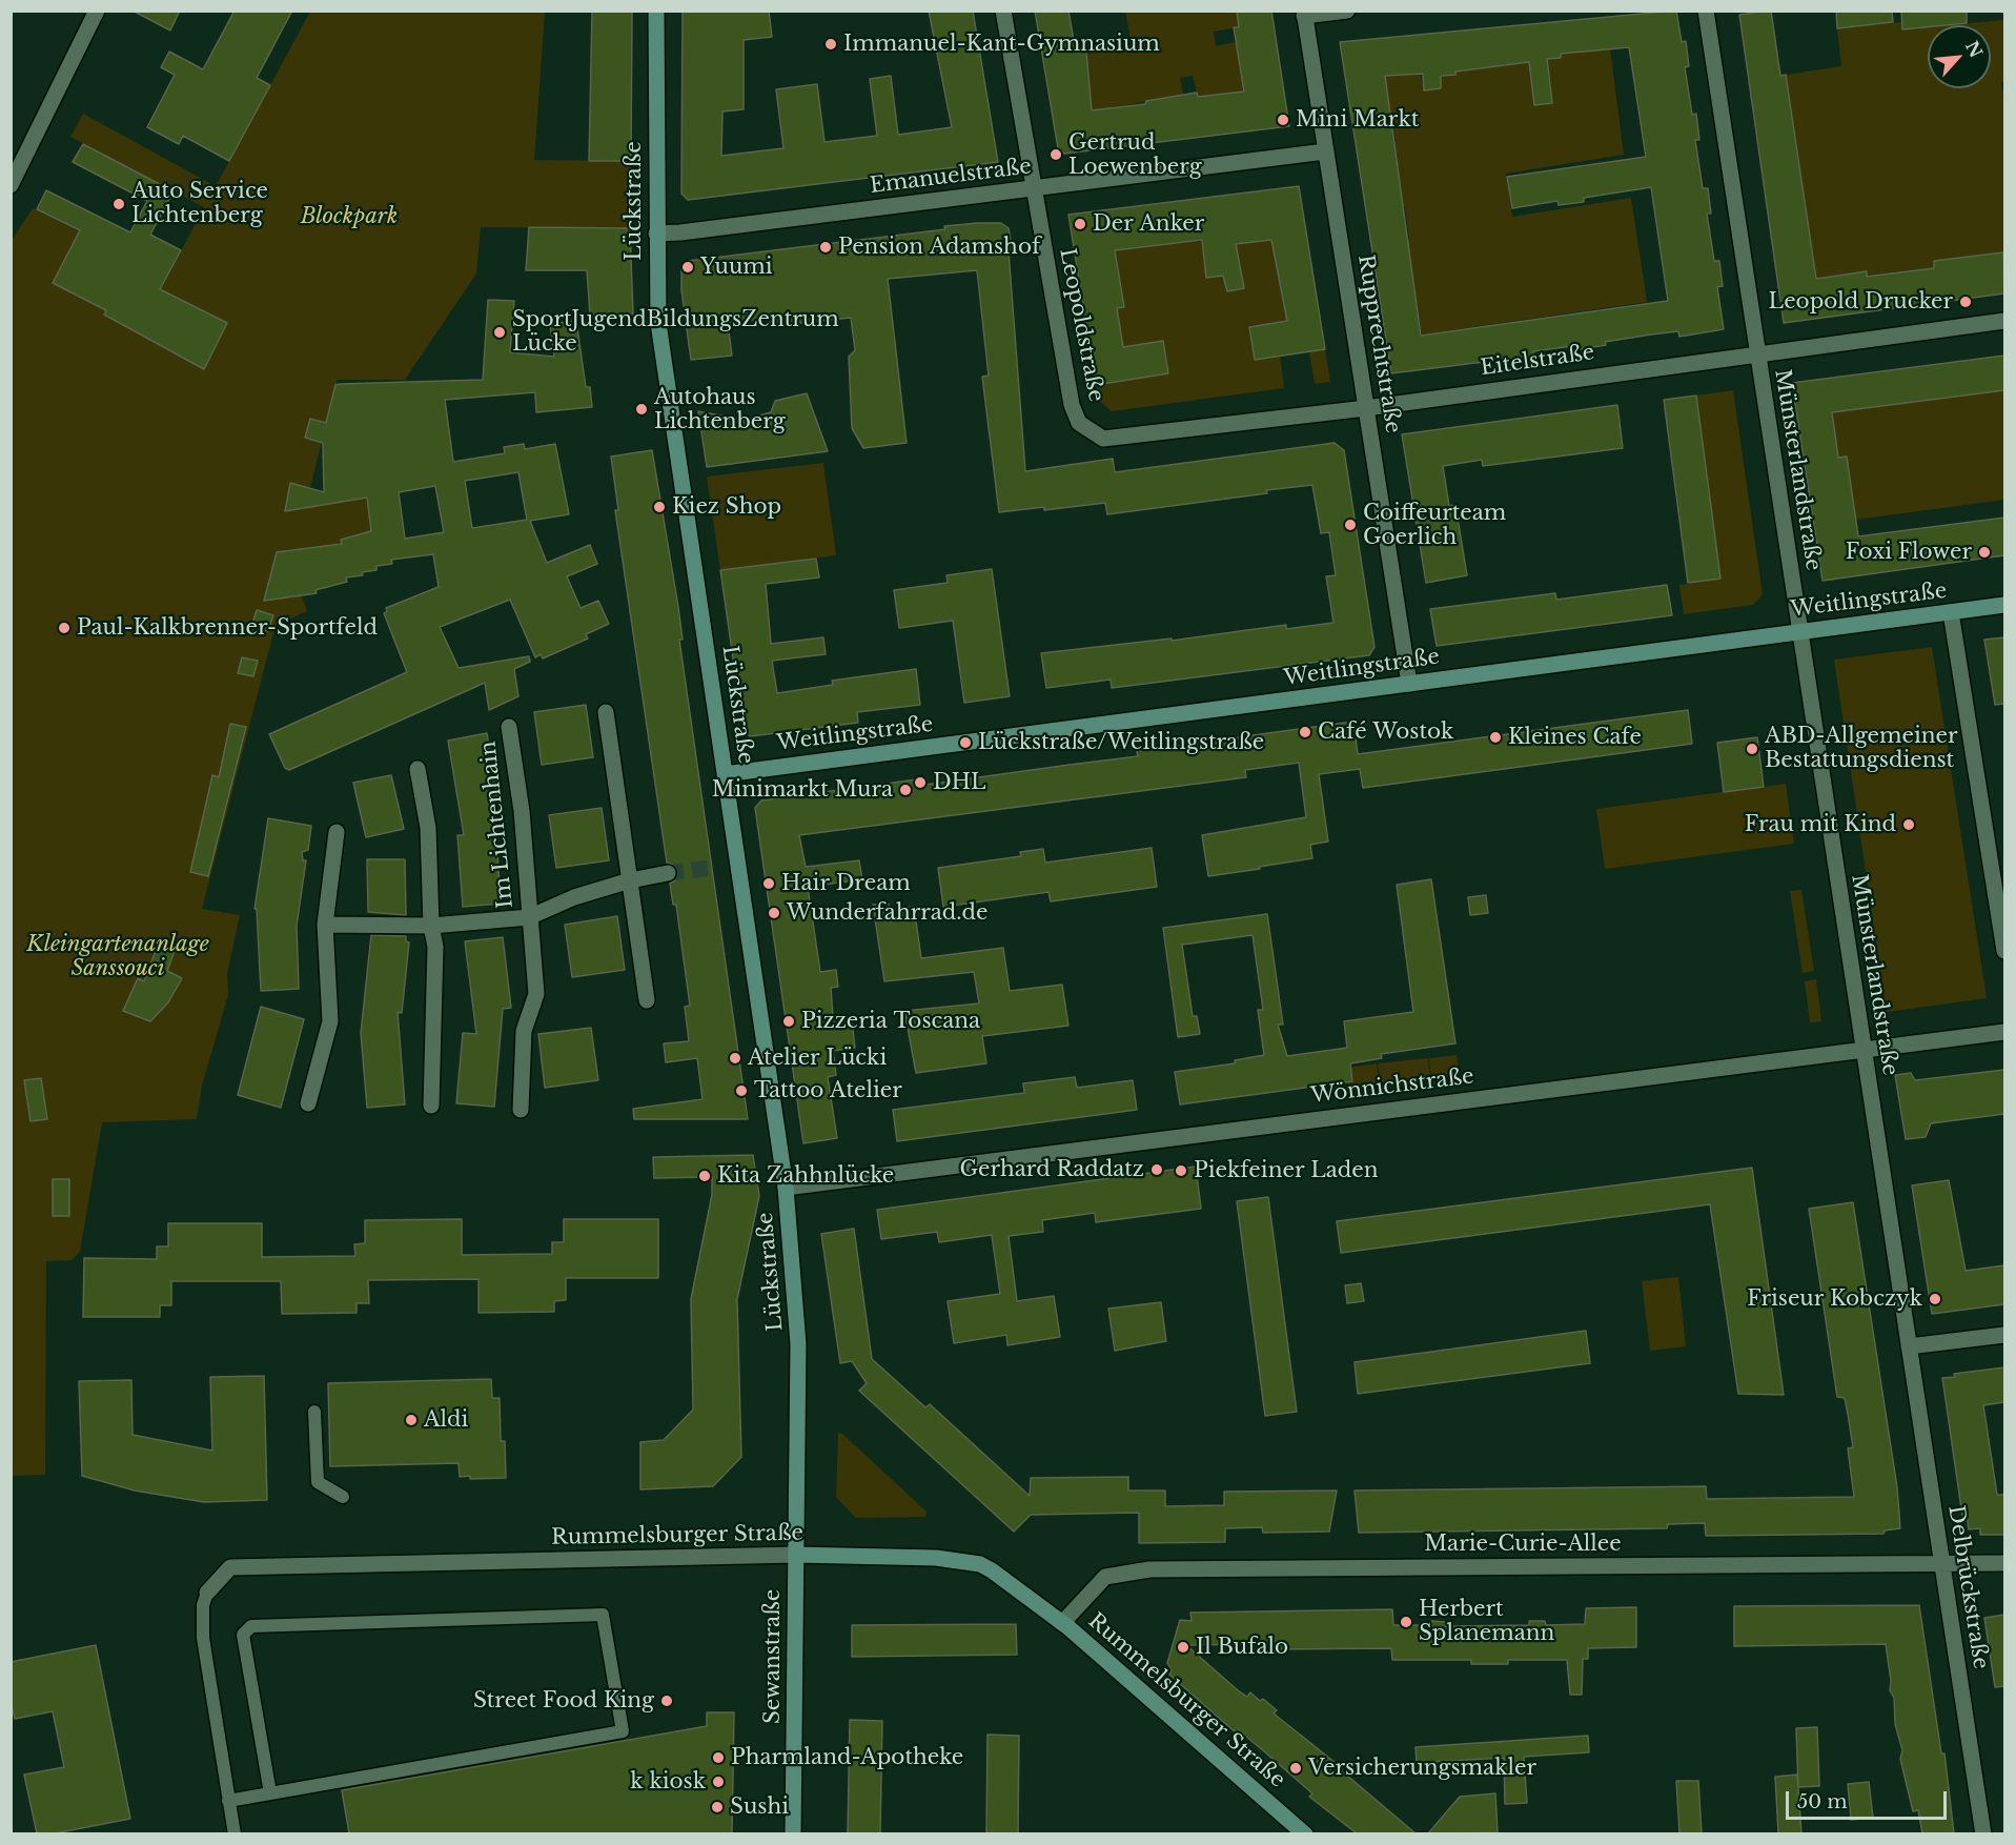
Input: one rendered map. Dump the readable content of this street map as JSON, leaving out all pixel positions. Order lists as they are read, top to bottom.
{
  "streets": {
    "street": [
      "Emanuelstraße",
      "Lückstraße",
      "Leopoldstraße",
      "Rupprechtstraße",
      "Eitelstraße",
      "Münsterlandstraße",
      "Weitlingstraße",
      "Im Lichtenhain",
      "Wönnichstraße",
      "Rummelsburger Straße",
      "Marie-Curie-Allee",
      "Delbrückstraße",
      "Sewanstraße"
    ]
  },
  "crossings": [
    ["Emanuelstraße", "Lückstraße"],
    ["Emanuelstraße", "Leopoldstraße"],
    ["Emanuelstraße", "Rupprechtstraße"],
    ["Lückstraße", "Weitlingstraße"],
    ["Lückstraße", "Wönnichstraße"],
    ["Lückstraße", "Rummelsburger Straße"],
    ["Lückstraße", "Sewanstraße"],
    ["Leopoldstraße", "Eitelstraße"],
    ["Rupprechtstraße", "Eitelstraße"],
    ["Rupprechtstraße", "Weitlingstraße"],
    ["Eitelstraße", "Münsterlandstraße"],
    ["Münsterlandstraße", "Weitlingstraße"],
    ["Münsterlandstraße", "Wönnichstraße"],
    ["Münsterlandstraße", "Delbrückstraße"],
    ["Rummelsburger Straße", "Marie-Curie-Allee"],
    ["Rummelsburger Straße", "Sewanstraße"],
    ["Marie-Curie-Allee", "Delbrückstraße"]
  ],
  "parks": ["Blockpark", "Kleingartenanlage Sanssouci"],
  "places": [
    "Immanuel-Kant-Gymnasium",
    "Mini Markt",
    "Gertrud Loewenberg",
    "Auto Service Lichtenberg",
    "Der Anker",
    "Pension Adamshof",
    "Yuumi",
    "Leopold Drucker",
    "SportJugendBildungsZentrum Lücke",
    "Autohaus Lichtenberg",
    "Kiez Shop",
    "Coiffeurteam Goerlich",
    "Foxi Flower",
    "Paul-Kalkbrenner-Sportfeld",
    "Café Wostok",
    "Kleines Cafe",
    "Lückstraße/Weitlingstraße",
    "ABD-Allgemeiner Bestattungsdienst",
    "DHL",
    "Minimarkt Mura",
    "Frau mit Kind",
    "Hair Dream",
    "Wunderfahrrad.de",
    "Pizzeria Toscana",
    "Atelier Lücki",
    "Tattoo Atelier",
    "Gerhard Raddatz",
    "Piekfeiner Laden",
    "Kita Zahhnlücke",
    "Friseur Kobczyk",
    "Aldi",
    "Herbert Splanemann",
    "Il Bufalo",
    "Street Food King",
    "Pharmland-Apotheke",
    "Versicherungsmakler",
    "k kiosk",
    "Sushi"
  ],
  "scale_bar": "50 m",
  "north": "top right"
}
